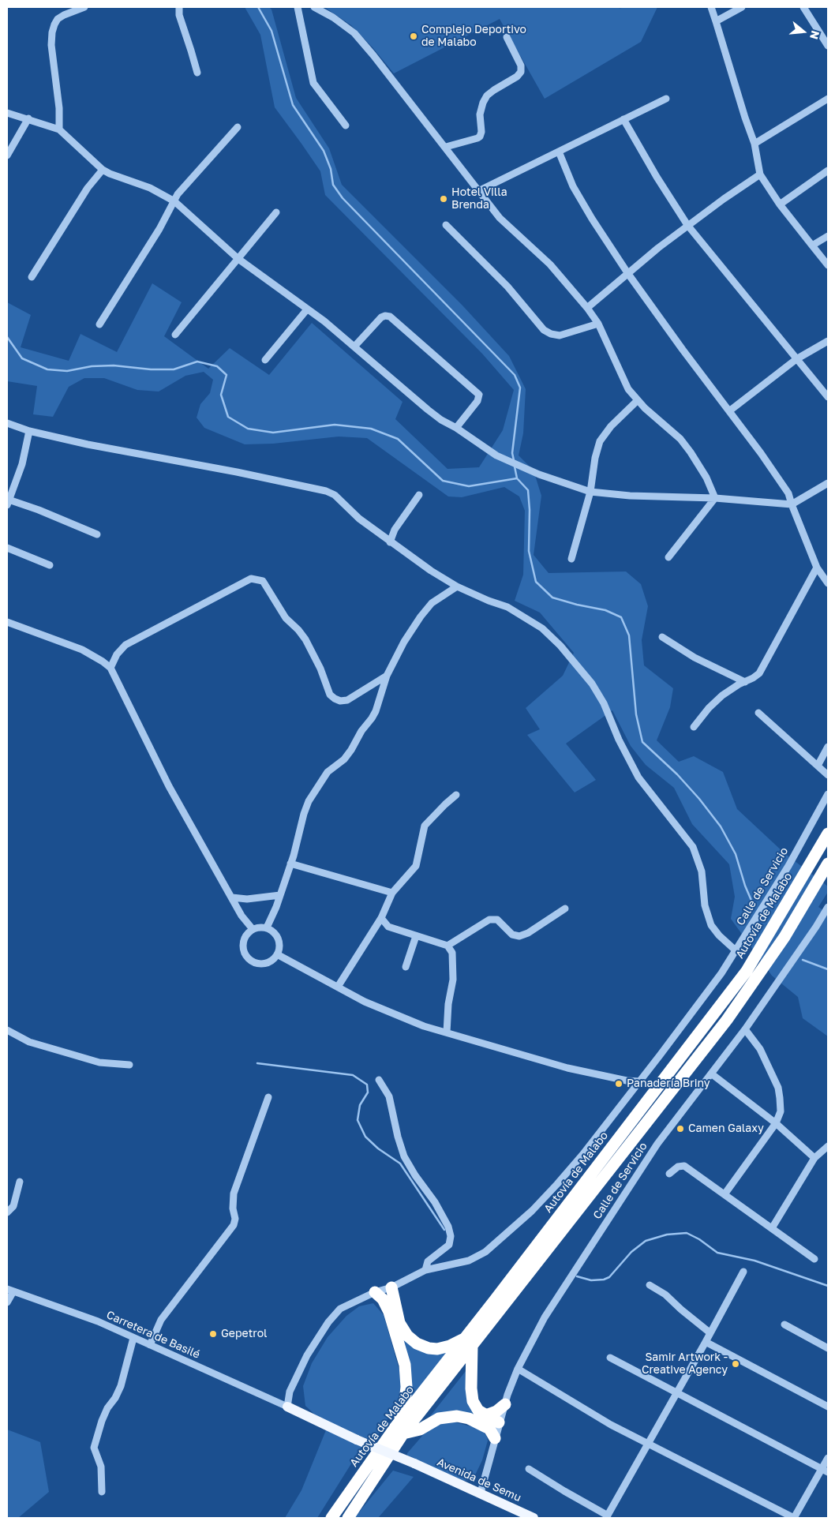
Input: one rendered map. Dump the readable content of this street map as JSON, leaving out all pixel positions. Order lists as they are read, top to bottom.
{
  "streets": {
    "highway": ["Autovía de Malabo"],
    "main road": ["Avenida de Semu"],
    "street": ["Calle de Servicio", "Carretera de Basilé"]
  },
  "crossings": [
    ["Calle de Servicio", "Carretera de Basilé"],
    ["Calle de Servicio", "Avenida de Semu"],
    ["Carretera de Basilé", "Avenida de Semu"]
  ],
  "places": [
    "Complejo Deportivo de Malabo",
    "Hotel Villa Brenda",
    "Panadería Briny",
    "Camen Galaxy",
    "Gepetrol",
    "Samir Artwork - Creative Agency"
  ],
  "north": "right"
}
